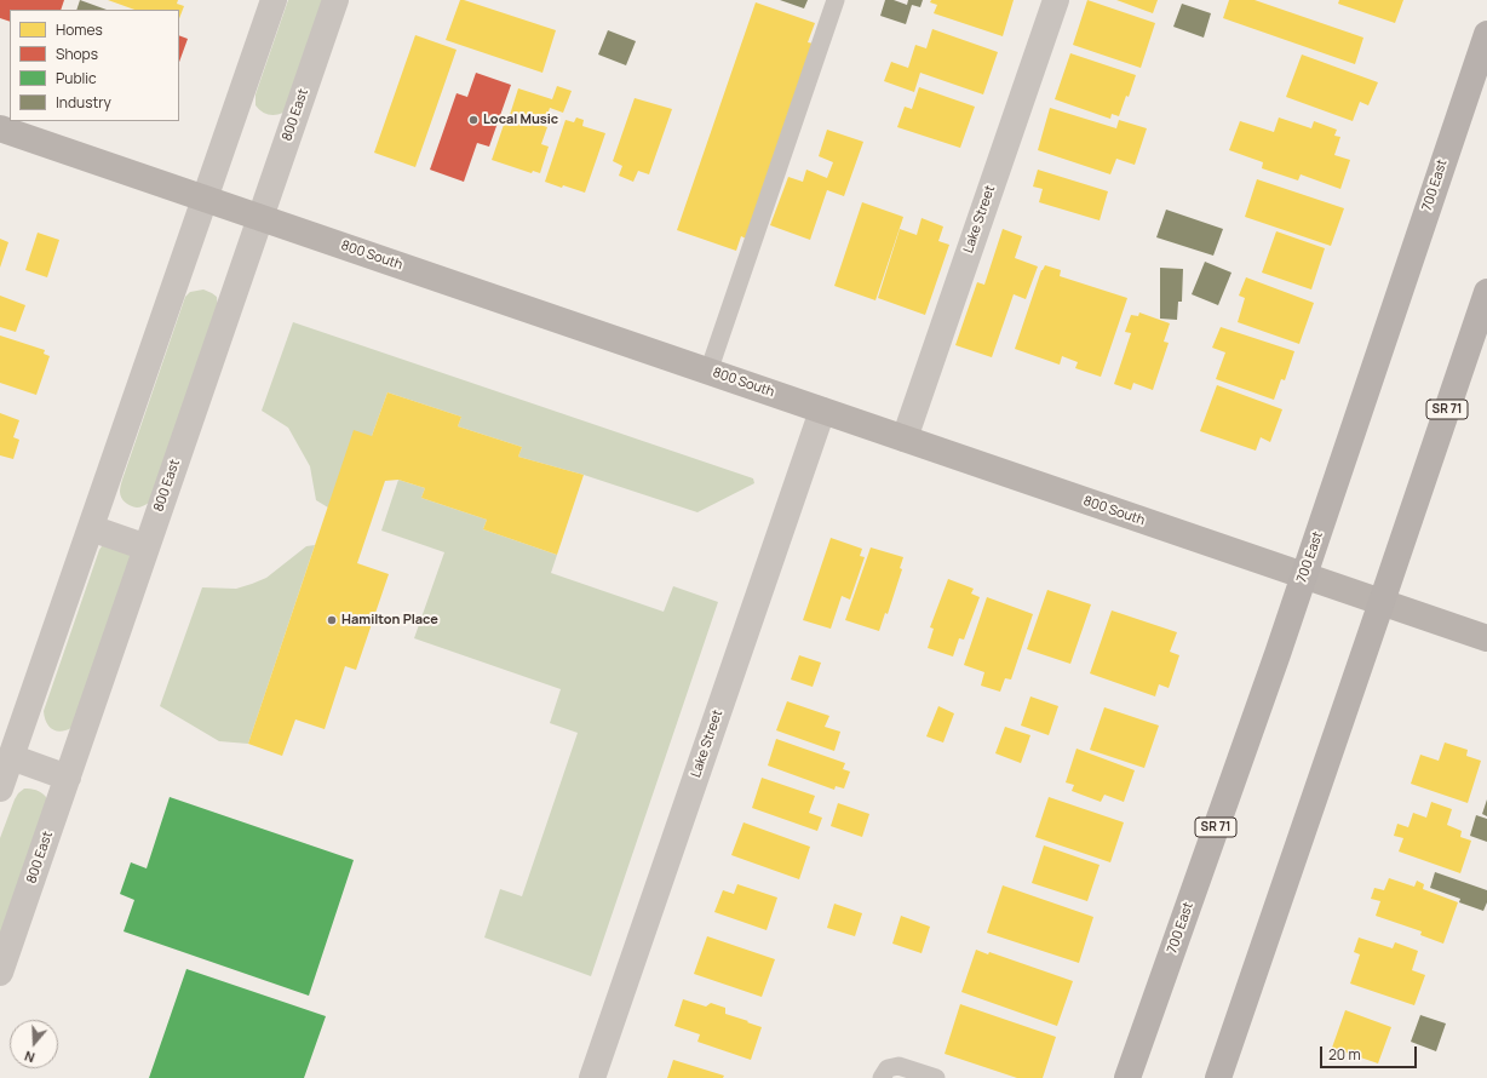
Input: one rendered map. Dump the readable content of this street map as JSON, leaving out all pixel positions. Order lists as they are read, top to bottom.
{
  "streets": {
    "main road": ["700 East", "800 South", "SR 71"],
    "street": ["800 East", "Lake Street"]
  },
  "crossings": [
    ["800 East", "800 South"],
    ["700 East", "800 South"],
    ["Lake Street", "800 South"],
    ["800 South", "SR 71"]
  ],
  "places": ["Local Music", "Hamilton Place"],
  "legend": [
    "Homes",
    "Shops",
    "Public",
    "Industry"
  ],
  "scale_bar": "20 m",
  "north": "bottom"
}
